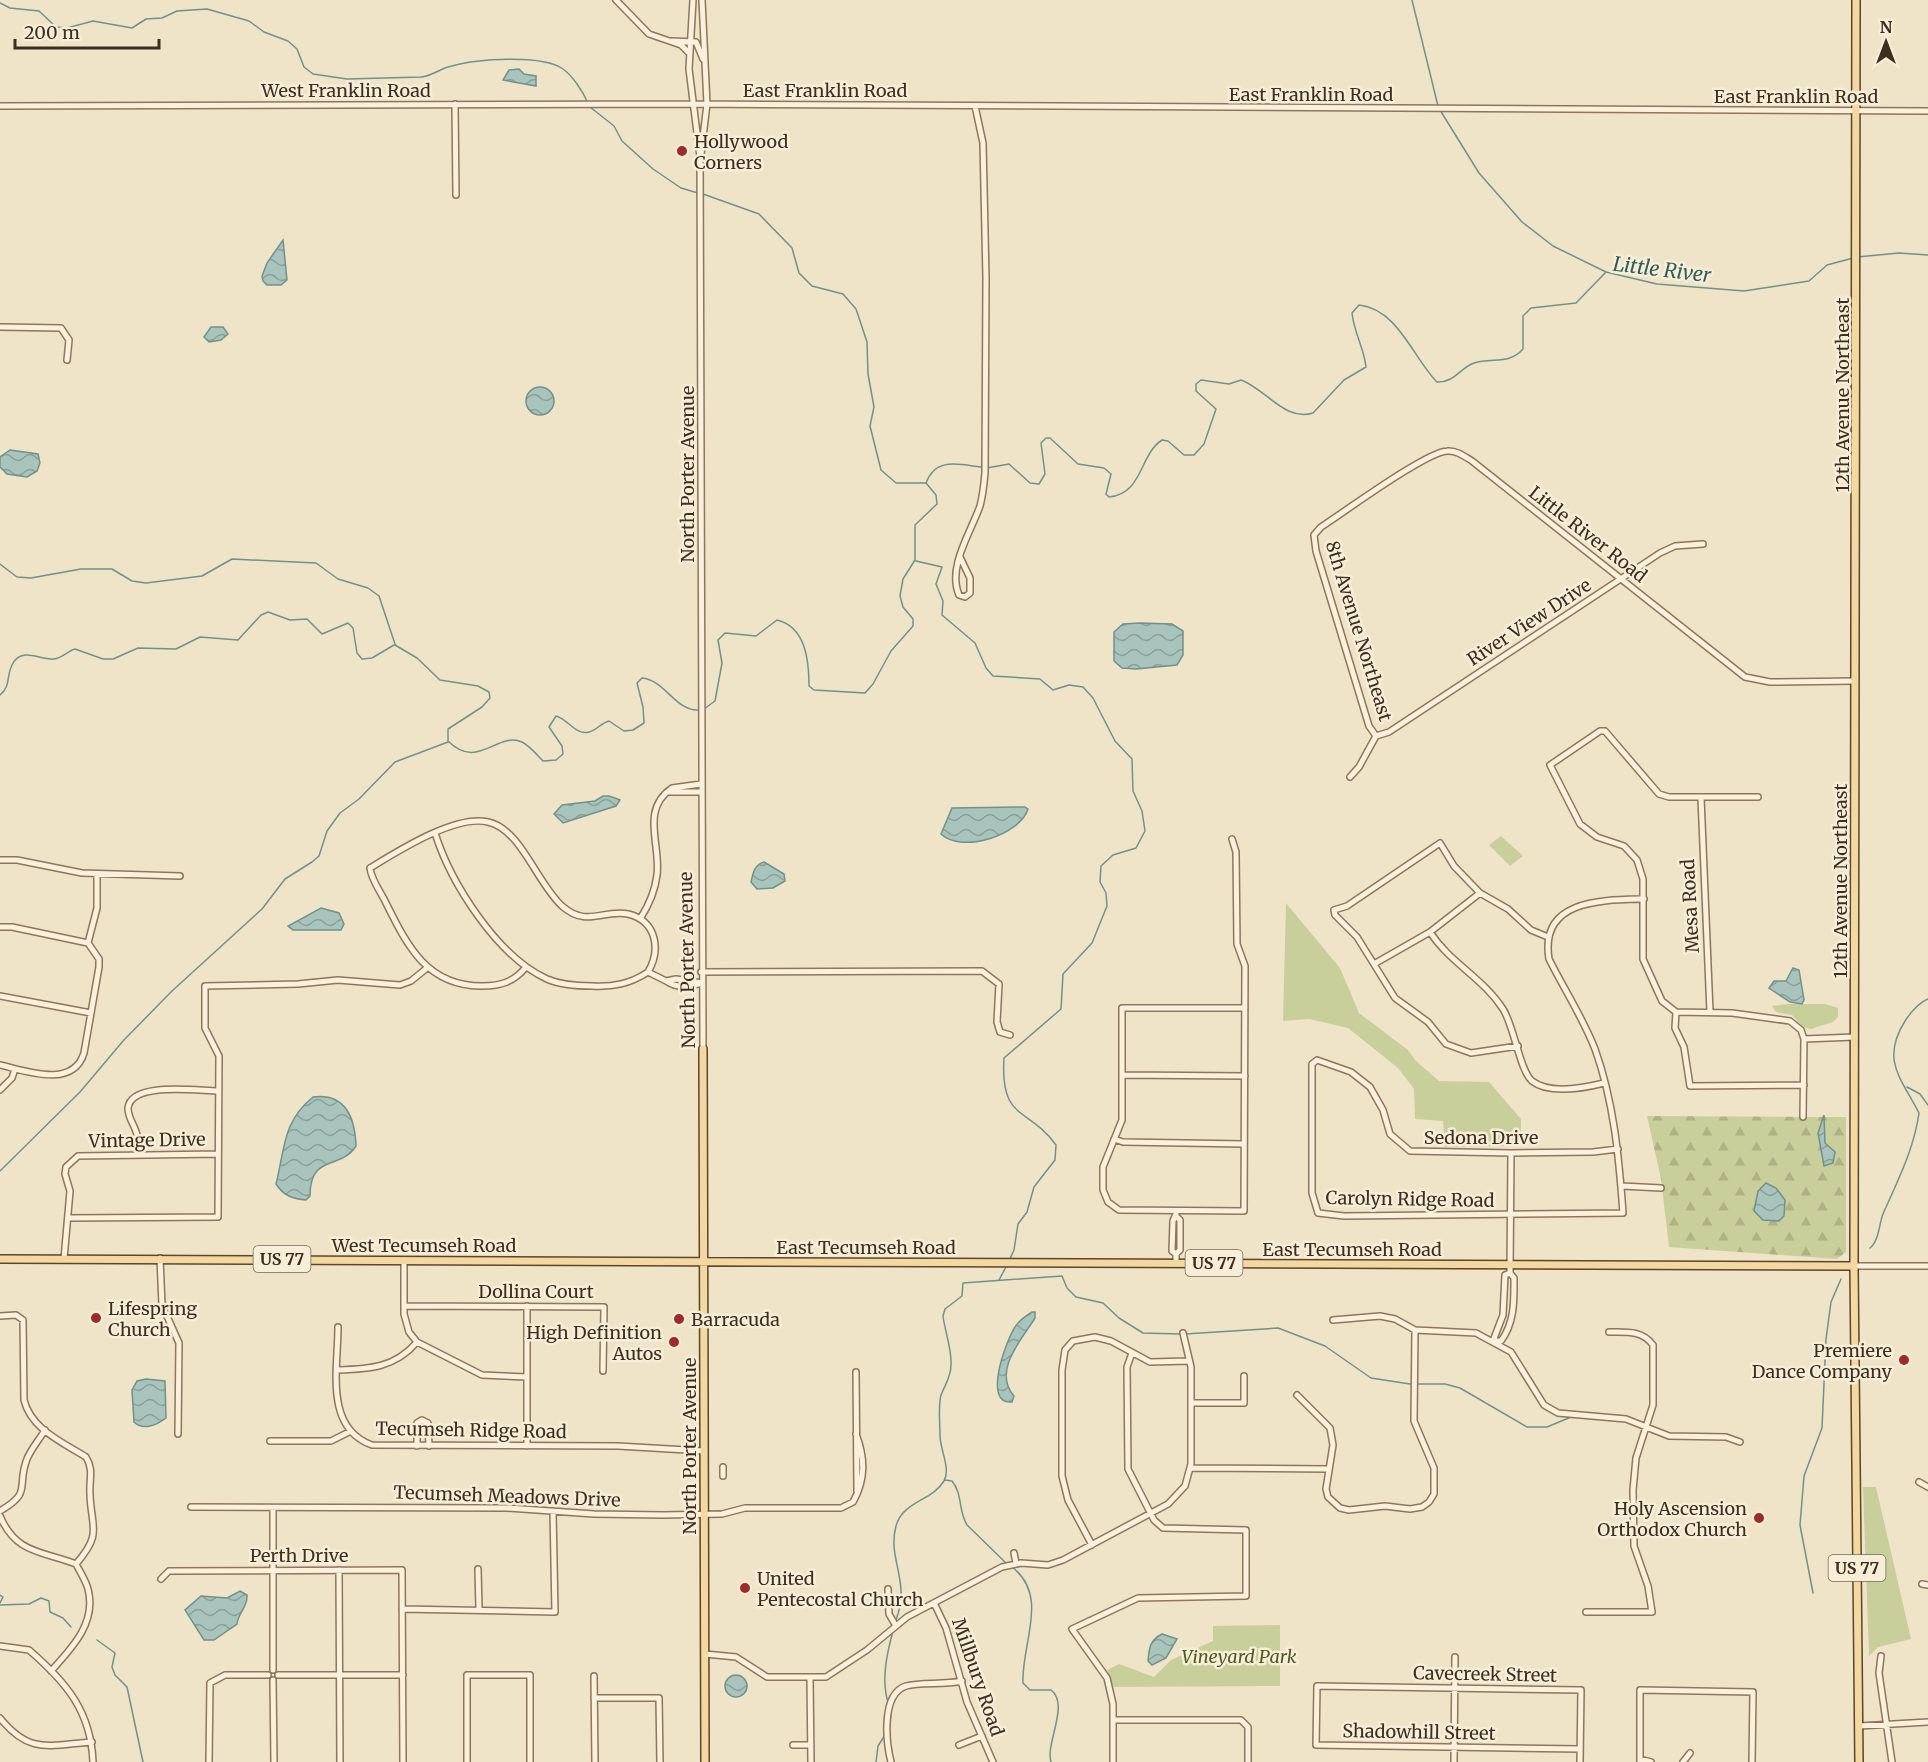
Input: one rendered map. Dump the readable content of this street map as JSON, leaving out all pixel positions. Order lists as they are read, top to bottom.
{
  "streets": {
    "main road": [
      "12th Avenue Northeast",
      "North Porter Avenue",
      "West Tecumseh Road",
      "East Tecumseh Road",
      "US 77"
    ],
    "street": [
      "West Franklin Road",
      "East Franklin Road",
      "Little River Road",
      "River View Drive",
      "8th Avenue Northeast",
      "Mesa Road",
      "Sedona Drive",
      "Vintage Drive",
      "Carolyn Ridge Road",
      "Dollina Court",
      "Tecumseh Ridge Road",
      "Tecumseh Meadows Drive",
      "Perth Drive",
      "Cavecreek Street",
      "Millbury Road",
      "Shadowhill Street"
    ]
  },
  "crossings": [
    ["West Franklin Road", "East Franklin Road"],
    ["West Franklin Road", "North Porter Avenue"],
    ["East Franklin Road", "12th Avenue Northeast"],
    ["East Franklin Road", "North Porter Avenue"],
    ["12th Avenue Northeast", "Little River Road"],
    ["12th Avenue Northeast", "East Tecumseh Road"],
    ["North Porter Avenue", "West Tecumseh Road"],
    ["North Porter Avenue", "East Tecumseh Road"],
    ["North Porter Avenue", "Tecumseh Ridge Road"],
    ["North Porter Avenue", "Tecumseh Meadows Drive"],
    ["Little River Road", "River View Drive"],
    ["Little River Road", "8th Avenue Northeast"],
    ["River View Drive", "8th Avenue Northeast"],
    ["Sedona Drive", "Carolyn Ridge Road"],
    ["Vintage Drive", "West Tecumseh Road"],
    ["West Tecumseh Road", "East Tecumseh Road"],
    ["Cavecreek Street", "Shadowhill Street"]
  ],
  "water": ["Little River"],
  "parks": ["Vineyard Park"],
  "places": [
    "Hollywood Corners",
    "Lifespring Church",
    "Barracuda",
    "High Definition Autos",
    "Premiere Dance Company",
    "Holy Ascension Orthodox Church",
    "United Pentecostal Church"
  ],
  "scale_bar": "200 m",
  "north": "top"
}
